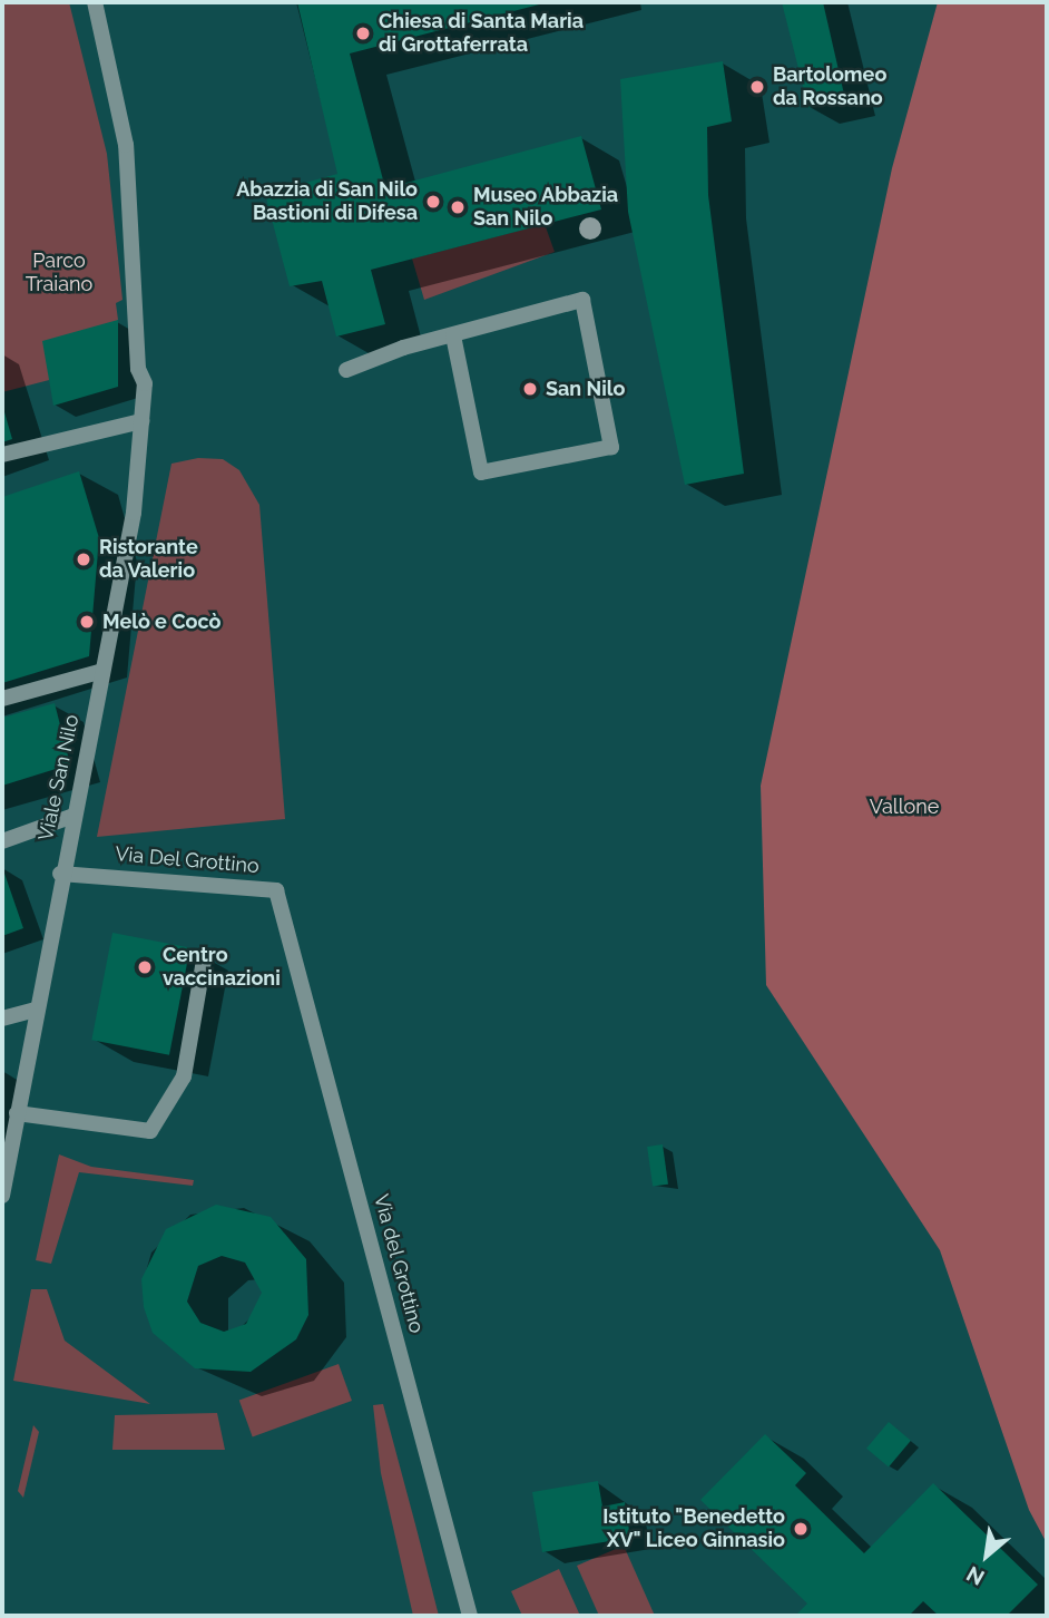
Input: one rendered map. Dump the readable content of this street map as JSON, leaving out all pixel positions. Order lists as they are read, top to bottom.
{
  "streets": {
    "street": ["Viale San Nilo", "Via Del Grottino", "Via del Grottino"]
  },
  "crossings": [
    ["Viale San Nilo", "Via Del Grottino"],
    ["Via Del Grottino", "Via del Grottino"]
  ],
  "parks": ["Parco Traiano", "Vallone"],
  "places": [
    "Chiesa di Santa Maria di Grottaferrata",
    "Bartolomeo da Rossano",
    "Abazzia di San Nilo Bastioni di Difesa",
    "Museo Abbazia San Nilo",
    "San Nilo",
    "Ristorante da Valerio",
    "Melò e Cocò",
    "Centro vaccinazioni",
    "Istituto \"Benedetto XV\" Liceo Ginnasio"
  ],
  "north": "bottom left"
}
